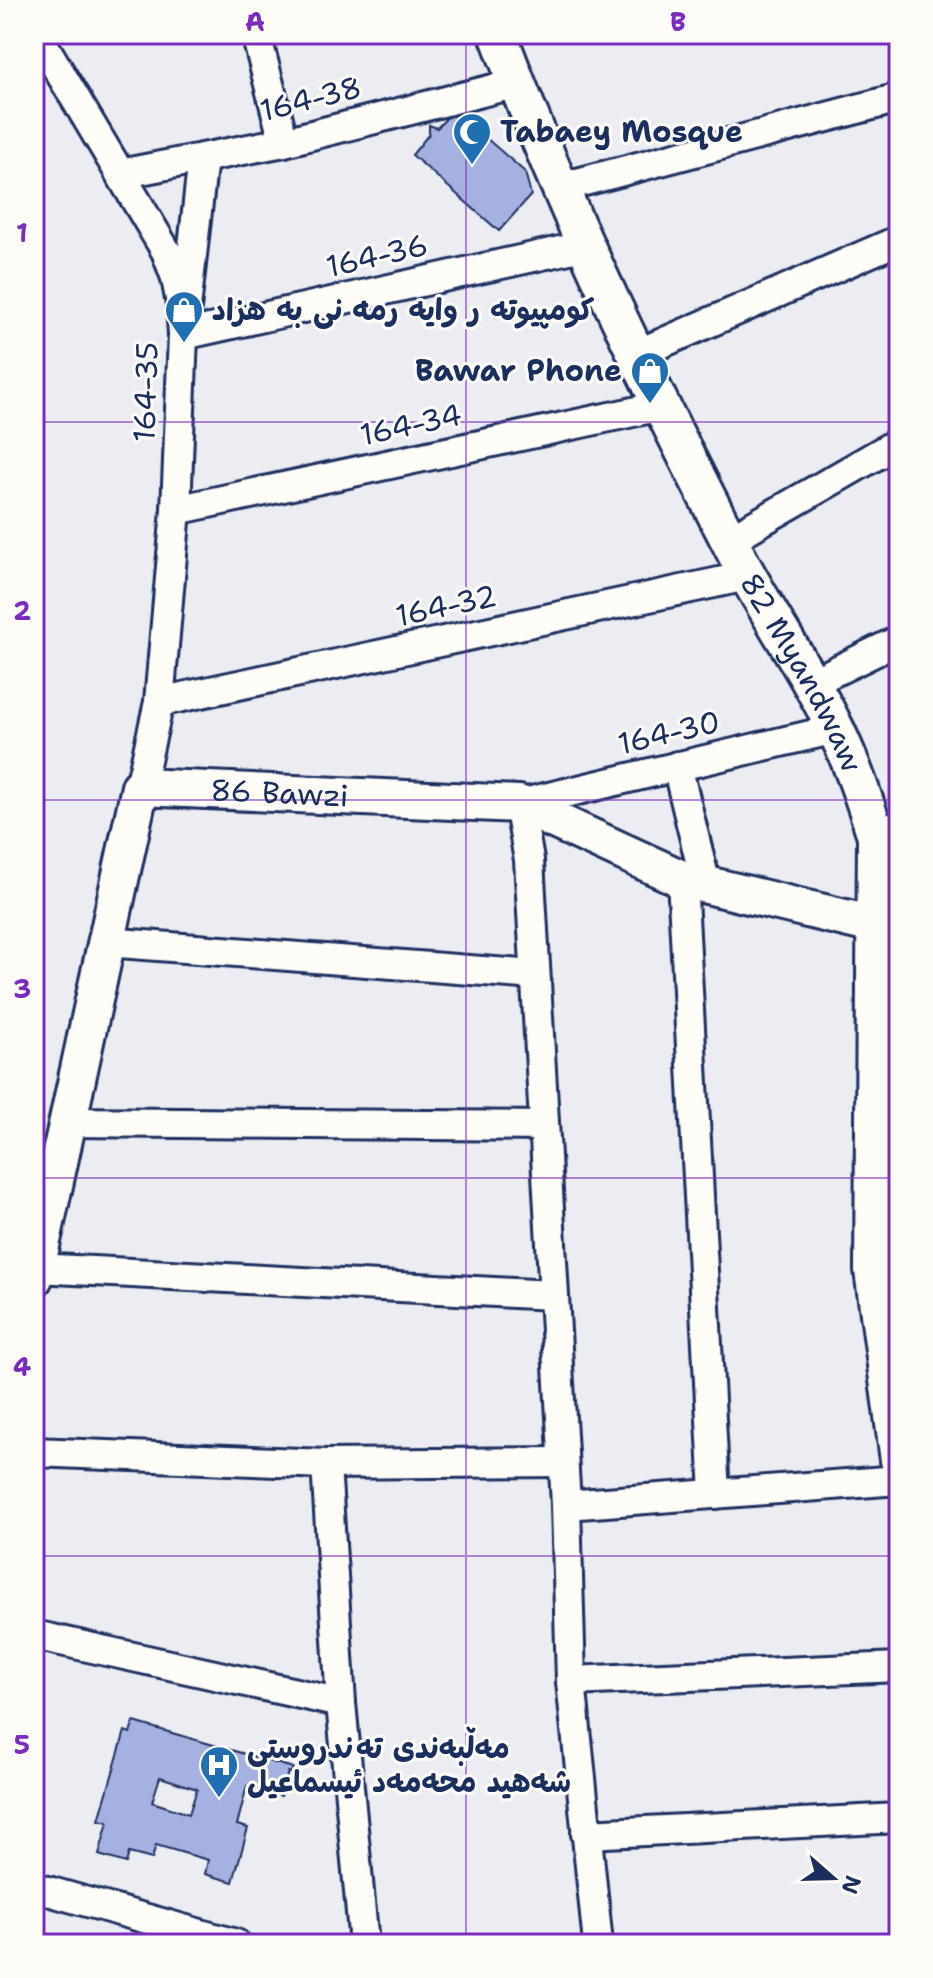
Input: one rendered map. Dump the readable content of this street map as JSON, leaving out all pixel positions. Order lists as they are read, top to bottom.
{
  "streets": {
    "street": [
      "164-38",
      "164-36",
      "164-35",
      "164-34",
      "164-32",
      "82 Myandwaw",
      "164-30",
      "86 Bawzi"
    ]
  },
  "crossings": [
    ["164-38", "164-35"],
    ["164-38", "82 Myandwaw"],
    ["164-36", "164-35"],
    ["164-36", "82 Myandwaw"],
    ["164-35", "164-34"],
    ["164-35", "164-32"],
    ["164-35", "86 Bawzi"],
    ["164-34", "82 Myandwaw"],
    ["164-32", "82 Myandwaw"],
    ["82 Myandwaw", "164-30"],
    ["82 Myandwaw", "86 Bawzi"],
    ["164-30", "86 Bawzi"]
  ],
  "places": {
    "mosque": ["Tabaey Mosque"],
    "shop": ["کومپیوته ر وایه رمه نی به هزاد", "Bawar Phone"],
    "hospital": ["مەڵبەندی تەندروستی شەهید محەمەد ئیسماعیل"]
  },
  "north": "right",
  "grid": {
    "columns": ["A", "B"],
    "rows": [
      "1",
      "2",
      "3",
      "4",
      "5"
    ]
  }
}
